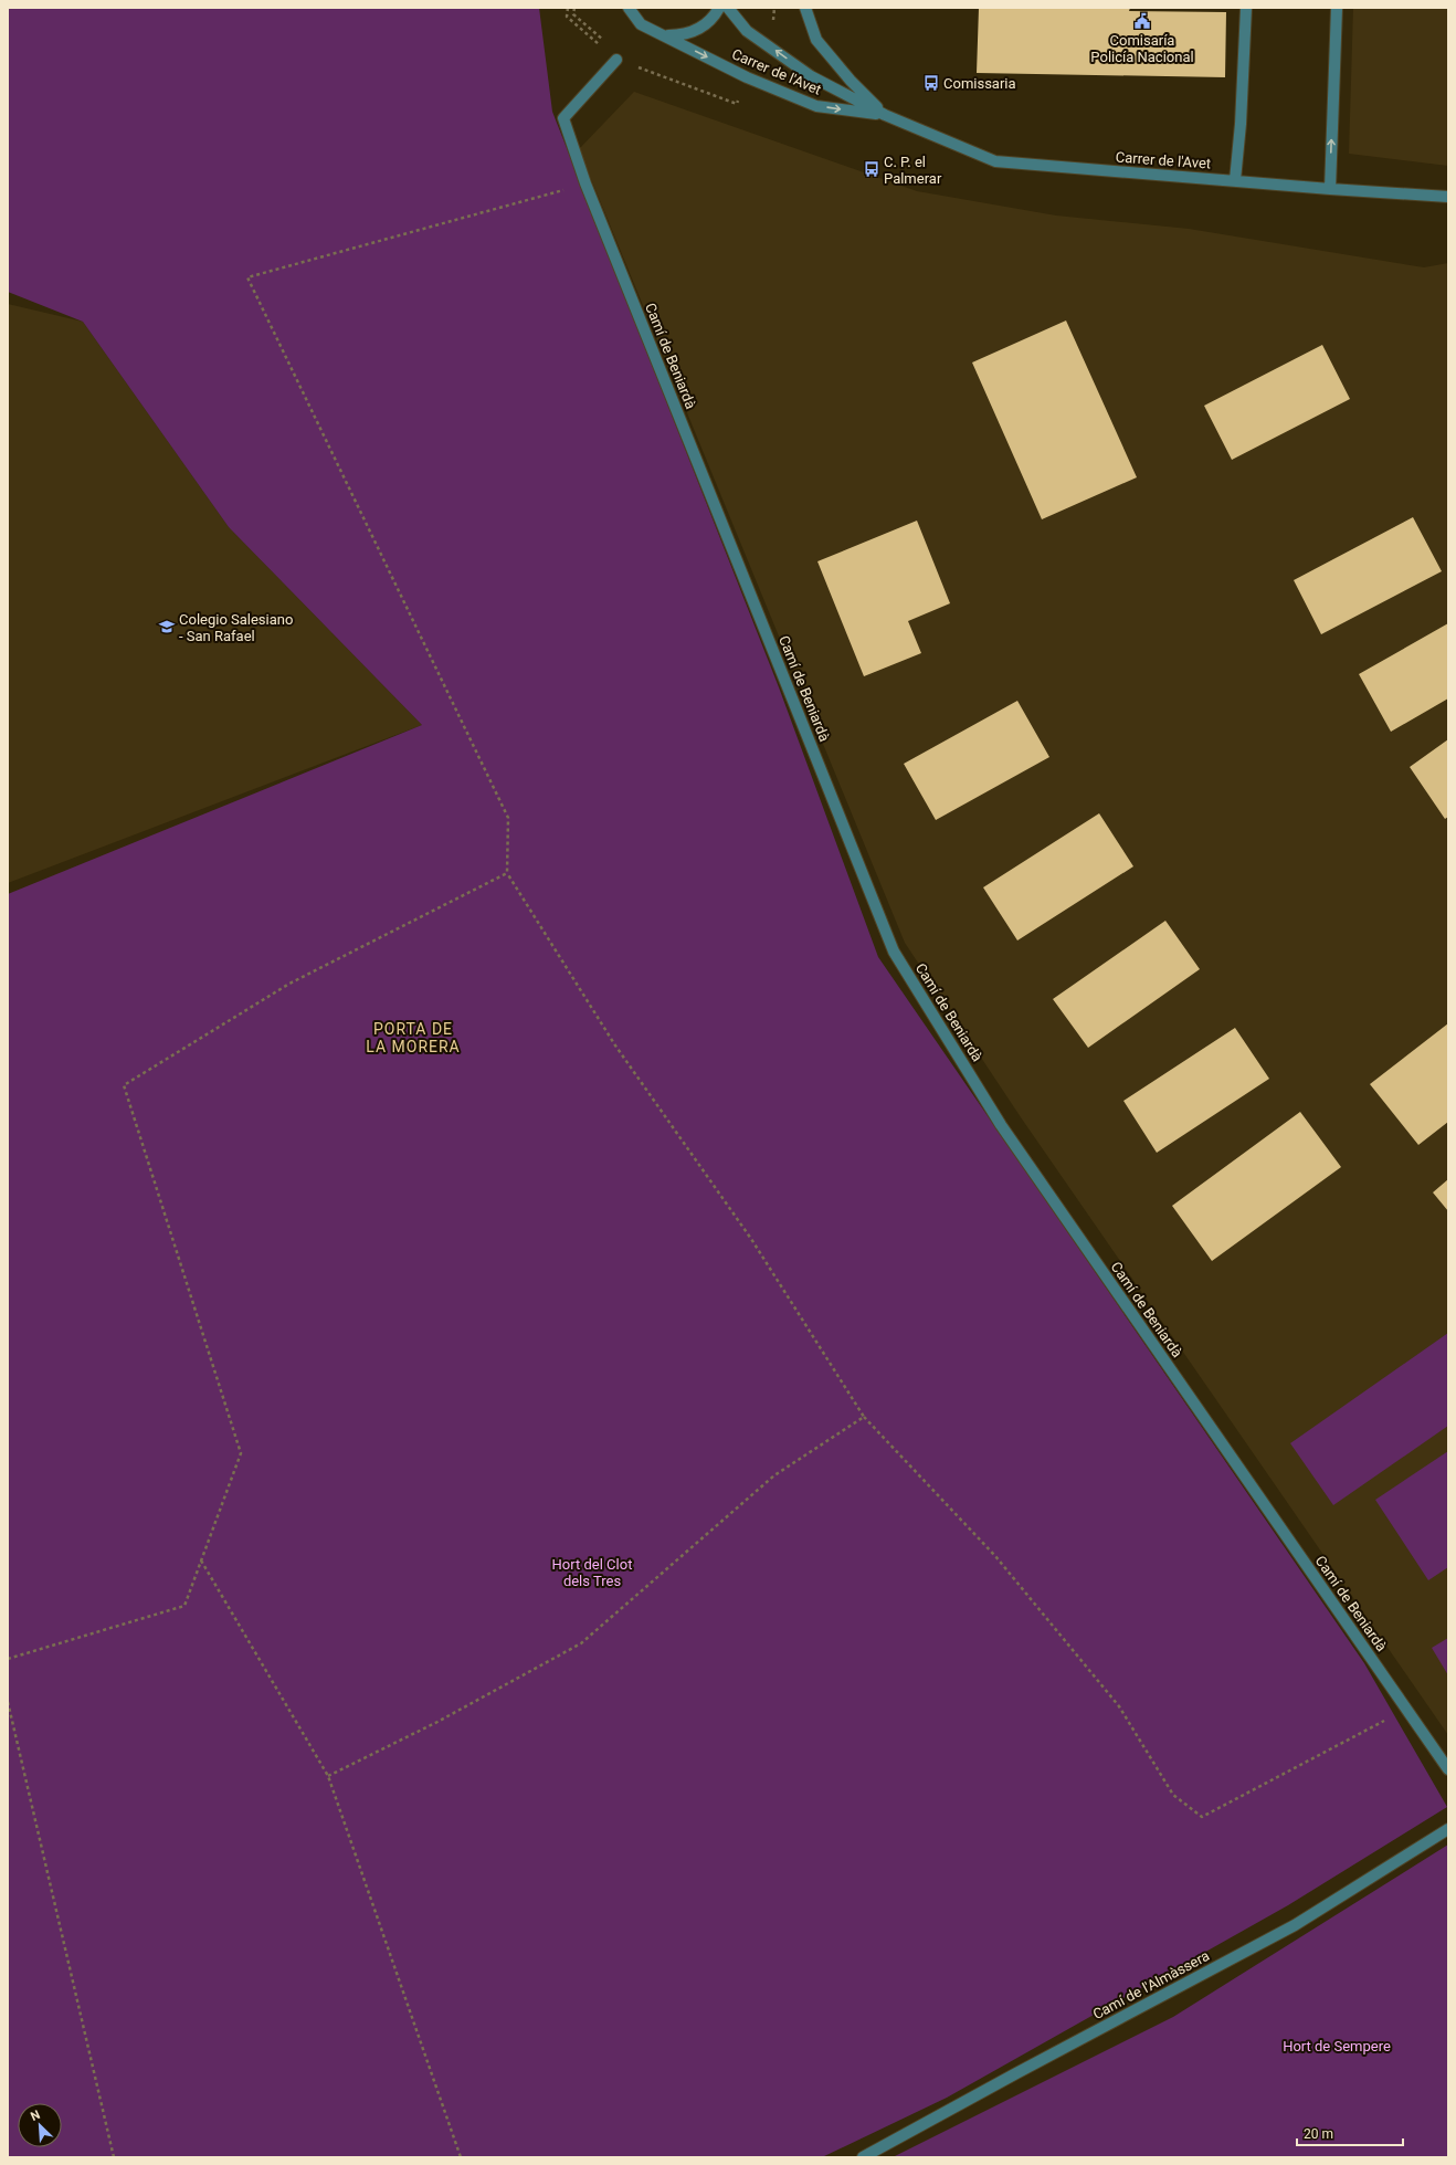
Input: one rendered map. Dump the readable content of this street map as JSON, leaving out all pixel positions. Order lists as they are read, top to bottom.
{
  "streets": {
    "street": ["Carrer de l'Avet", "Camí de Beniardà", "Camí de l'Almàssera"]
  },
  "districts": ["PORTA DE LA MORERA"],
  "parks": ["Hort del Clot dels Tres", "Hort de Sempere"],
  "places": {
    "public building": ["Comisaría Policía Nacional"],
    "bus stop": ["Comissaria", "C. P. el Palmerar"],
    "school or university": ["Colegio Salesiano - San Rafael"]
  },
  "scale_bar": "20 m",
  "north": "top left"
}
